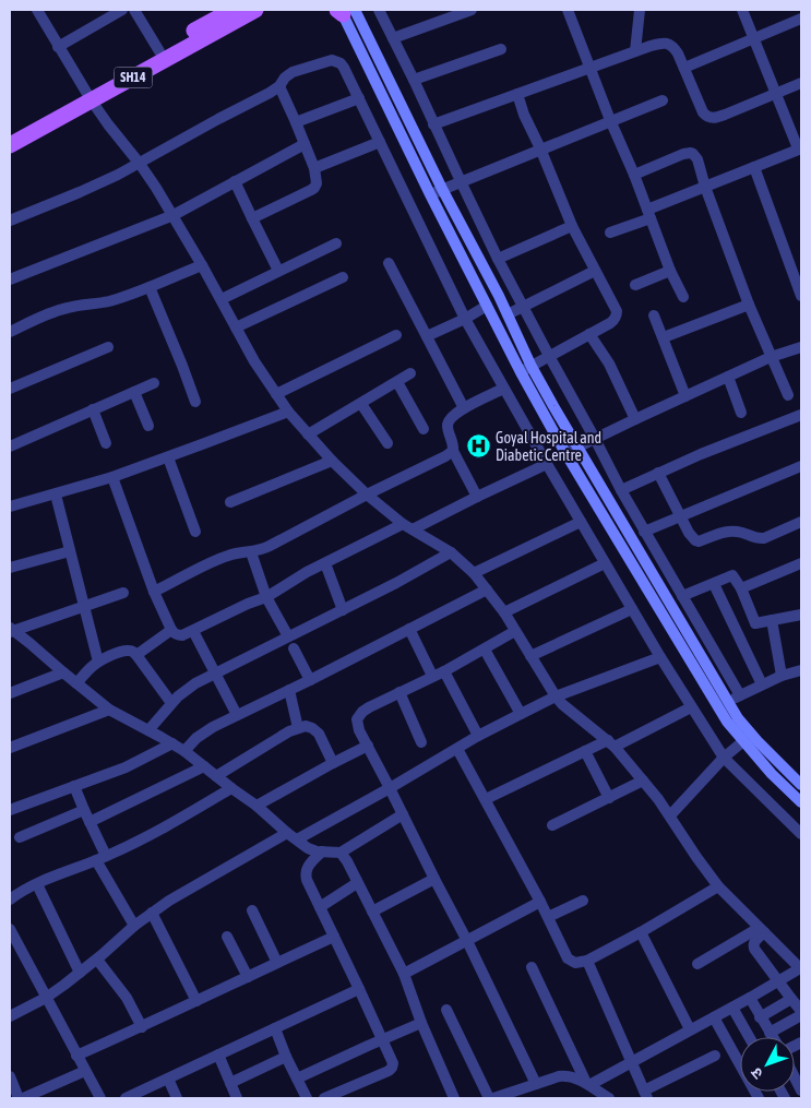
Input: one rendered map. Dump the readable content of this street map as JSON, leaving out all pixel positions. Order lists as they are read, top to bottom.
{
  "streets": {
    "main road": ["SH14"]
  },
  "places": {
    "hospital": ["Goyal Hospital and Diabetic Centre"]
  },
  "north": "bottom left"
}
